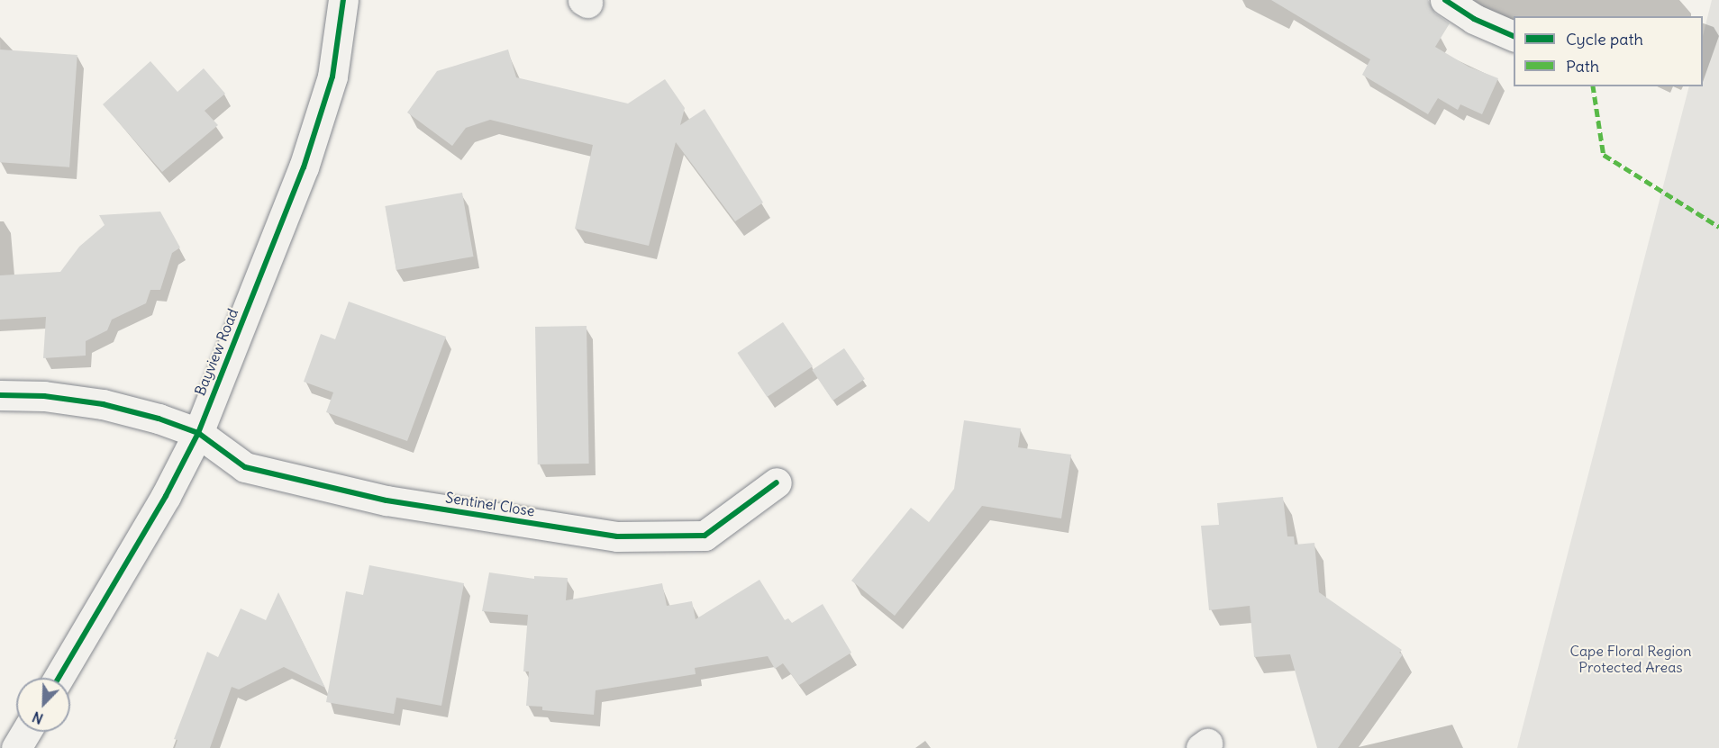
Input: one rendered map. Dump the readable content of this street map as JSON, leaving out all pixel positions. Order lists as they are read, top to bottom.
{
  "streets": {
    "street": ["Bayview Road", "Sentinel Close"]
  },
  "crossings": [
    ["Bayview Road", "Sentinel Close"]
  ],
  "parks": ["Cape Floral Region Protected Areas"],
  "legend": ["Cycle path", "Path"],
  "north": "bottom left"
}
